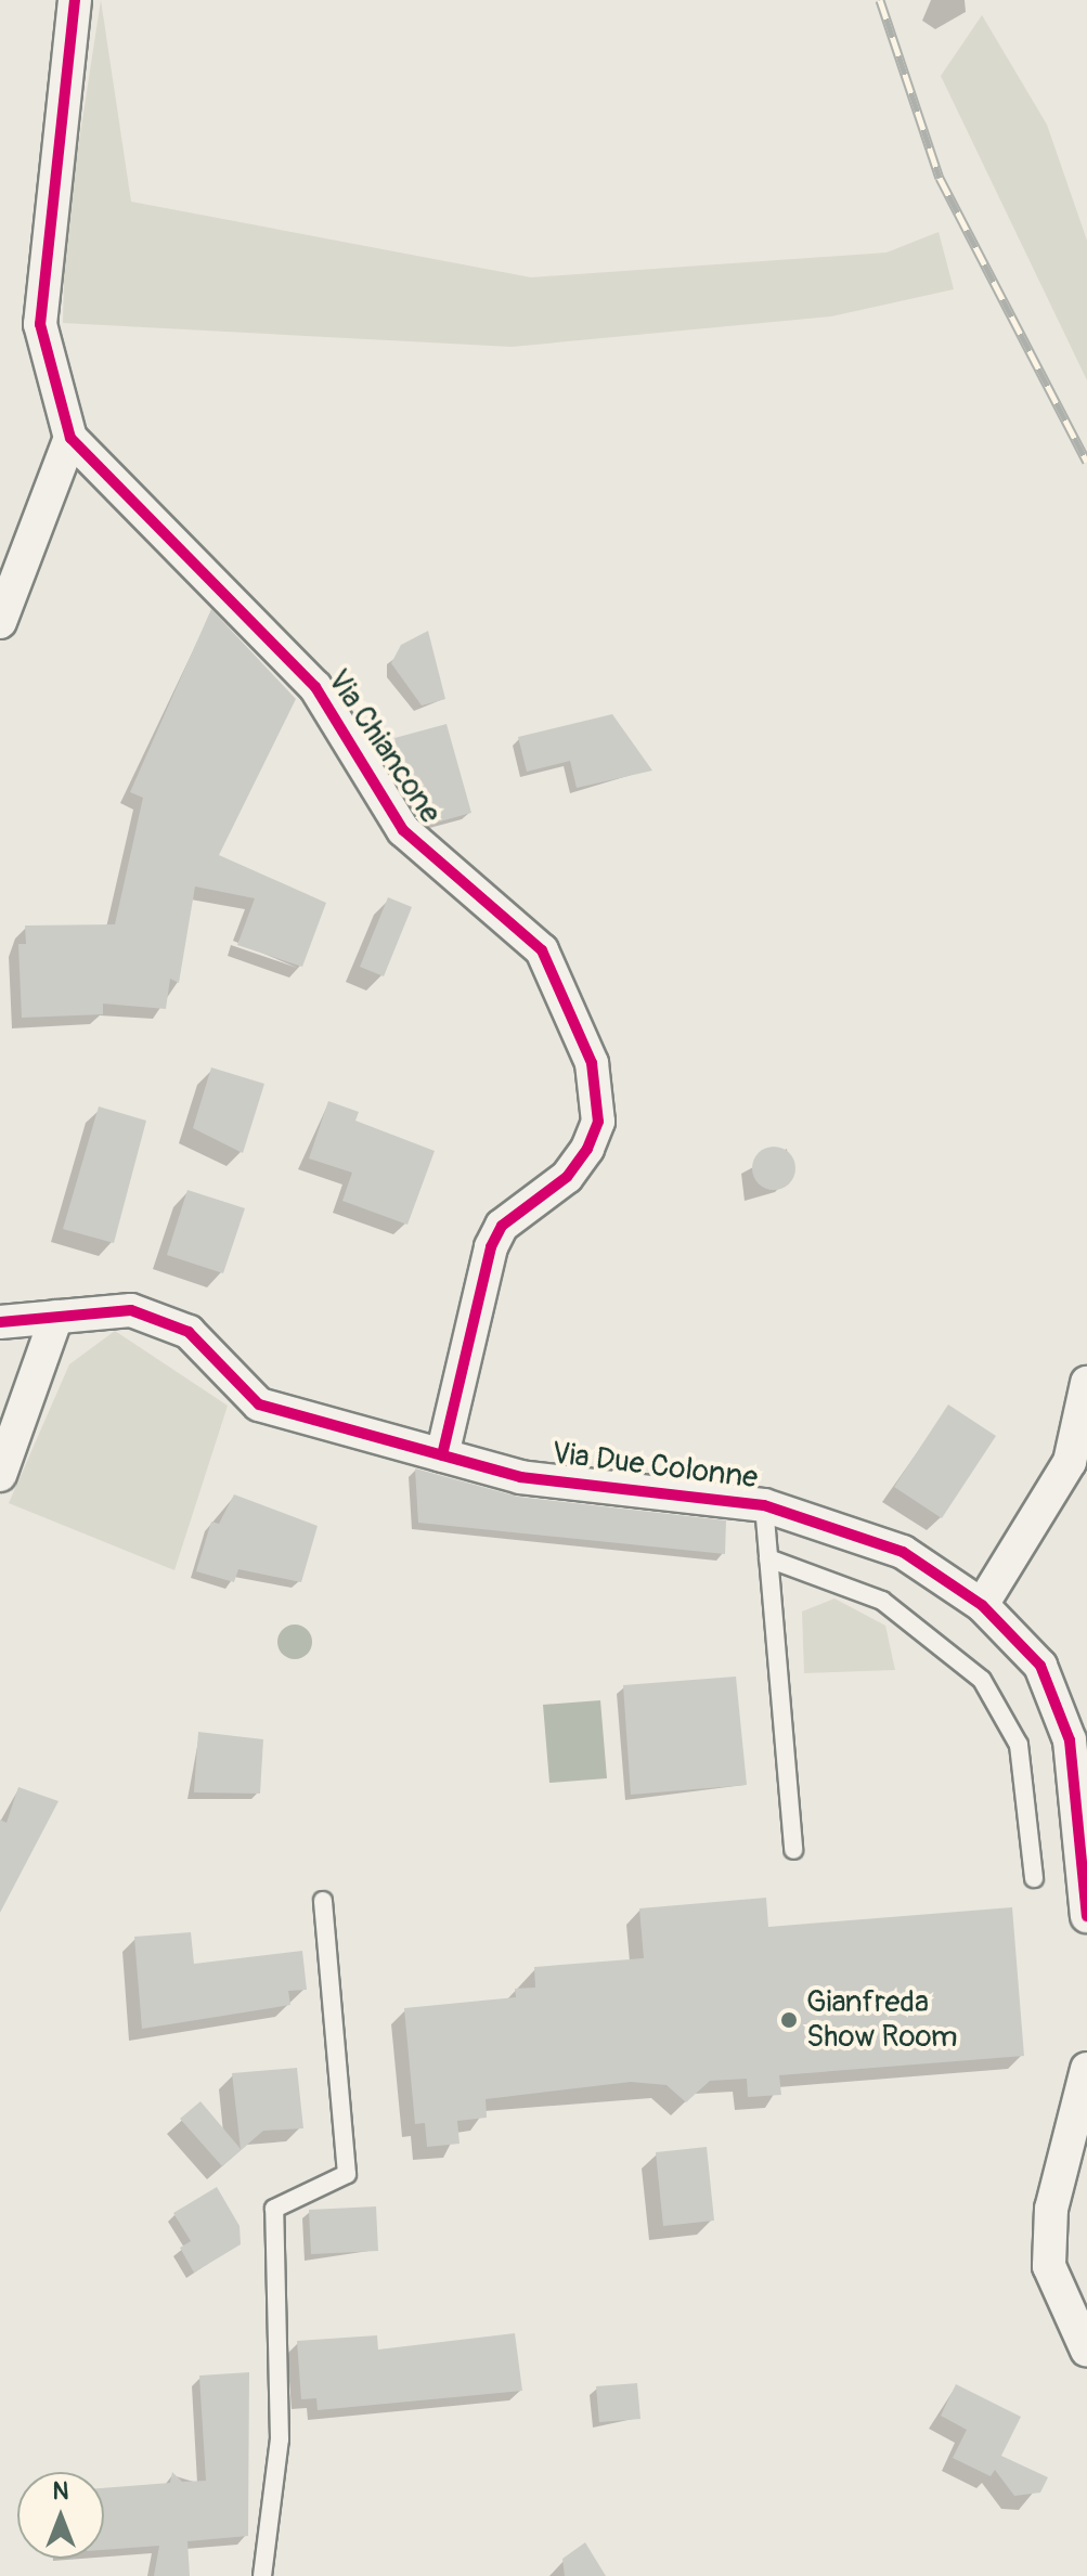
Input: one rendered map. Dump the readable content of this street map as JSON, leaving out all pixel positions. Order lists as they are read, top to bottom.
{
  "streets": {
    "street": ["Via Chiancone", "Via Due Colonne"]
  },
  "crossings": [
    ["Via Chiancone", "Via Due Colonne"]
  ],
  "places": ["Gianfreda Show Room"],
  "north": "top"
}
